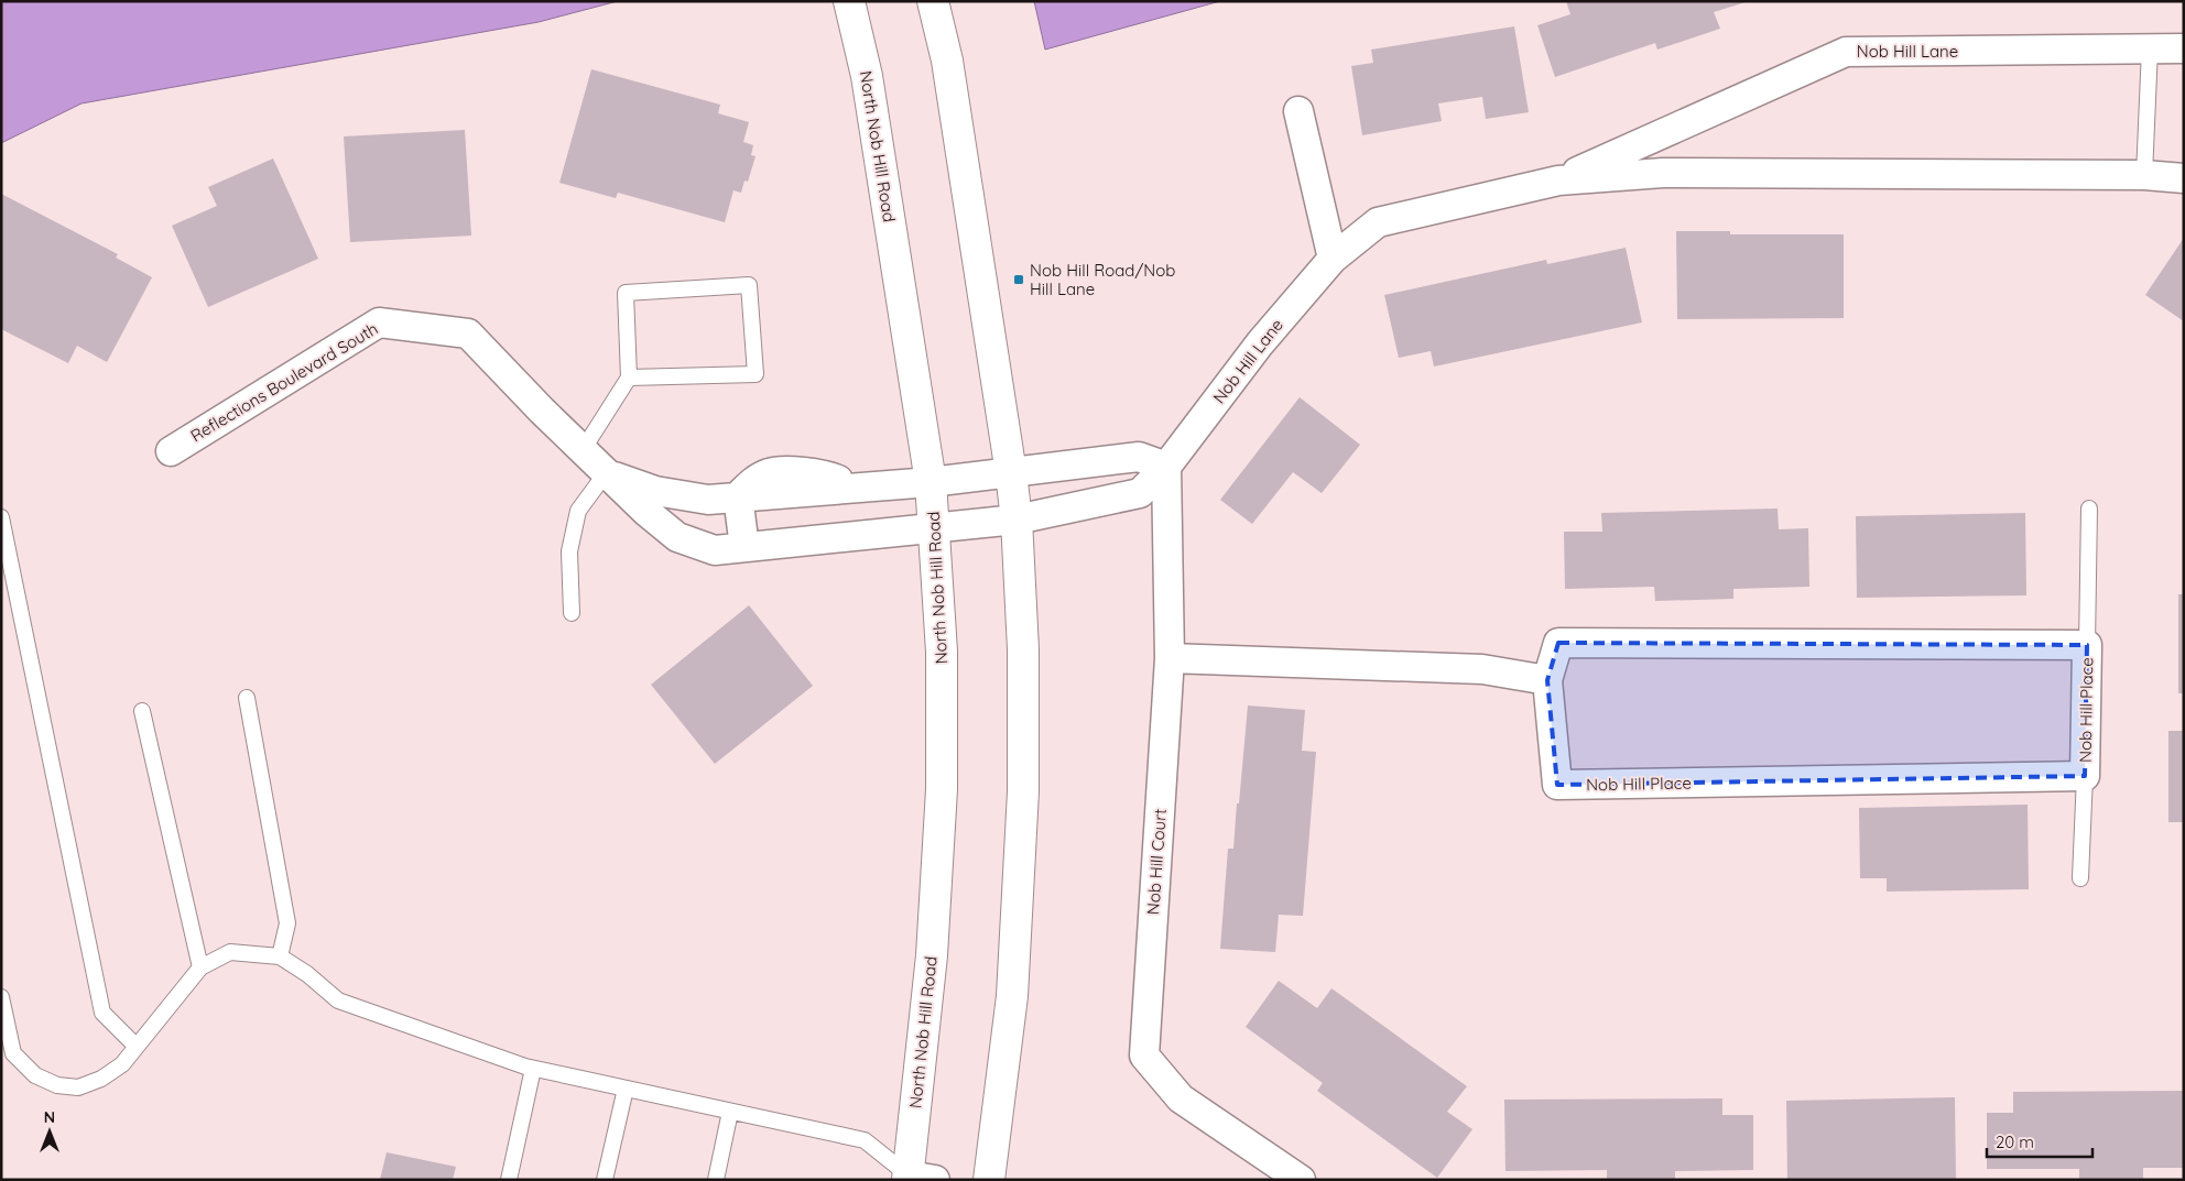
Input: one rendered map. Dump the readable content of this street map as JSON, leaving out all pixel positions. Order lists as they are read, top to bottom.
{
  "streets": {
    "main road": ["North Nob Hill Road"],
    "street": [
      "Nob Hill Lane",
      "Reflections Boulevard South",
      "Nob Hill Place",
      "Nob Hill Court"
    ]
  },
  "crossings": [
    ["Nob Hill Lane", "North Nob Hill Road"],
    ["Nob Hill Lane", "Reflections Boulevard South"],
    ["Nob Hill Lane", "Nob Hill Court"],
    ["North Nob Hill Road", "Reflections Boulevard South"]
  ],
  "places": {
    "transit": ["Nob Hill Road/Nob Hill Lane"]
  },
  "scale_bar": "20 m",
  "north": "top"
}
